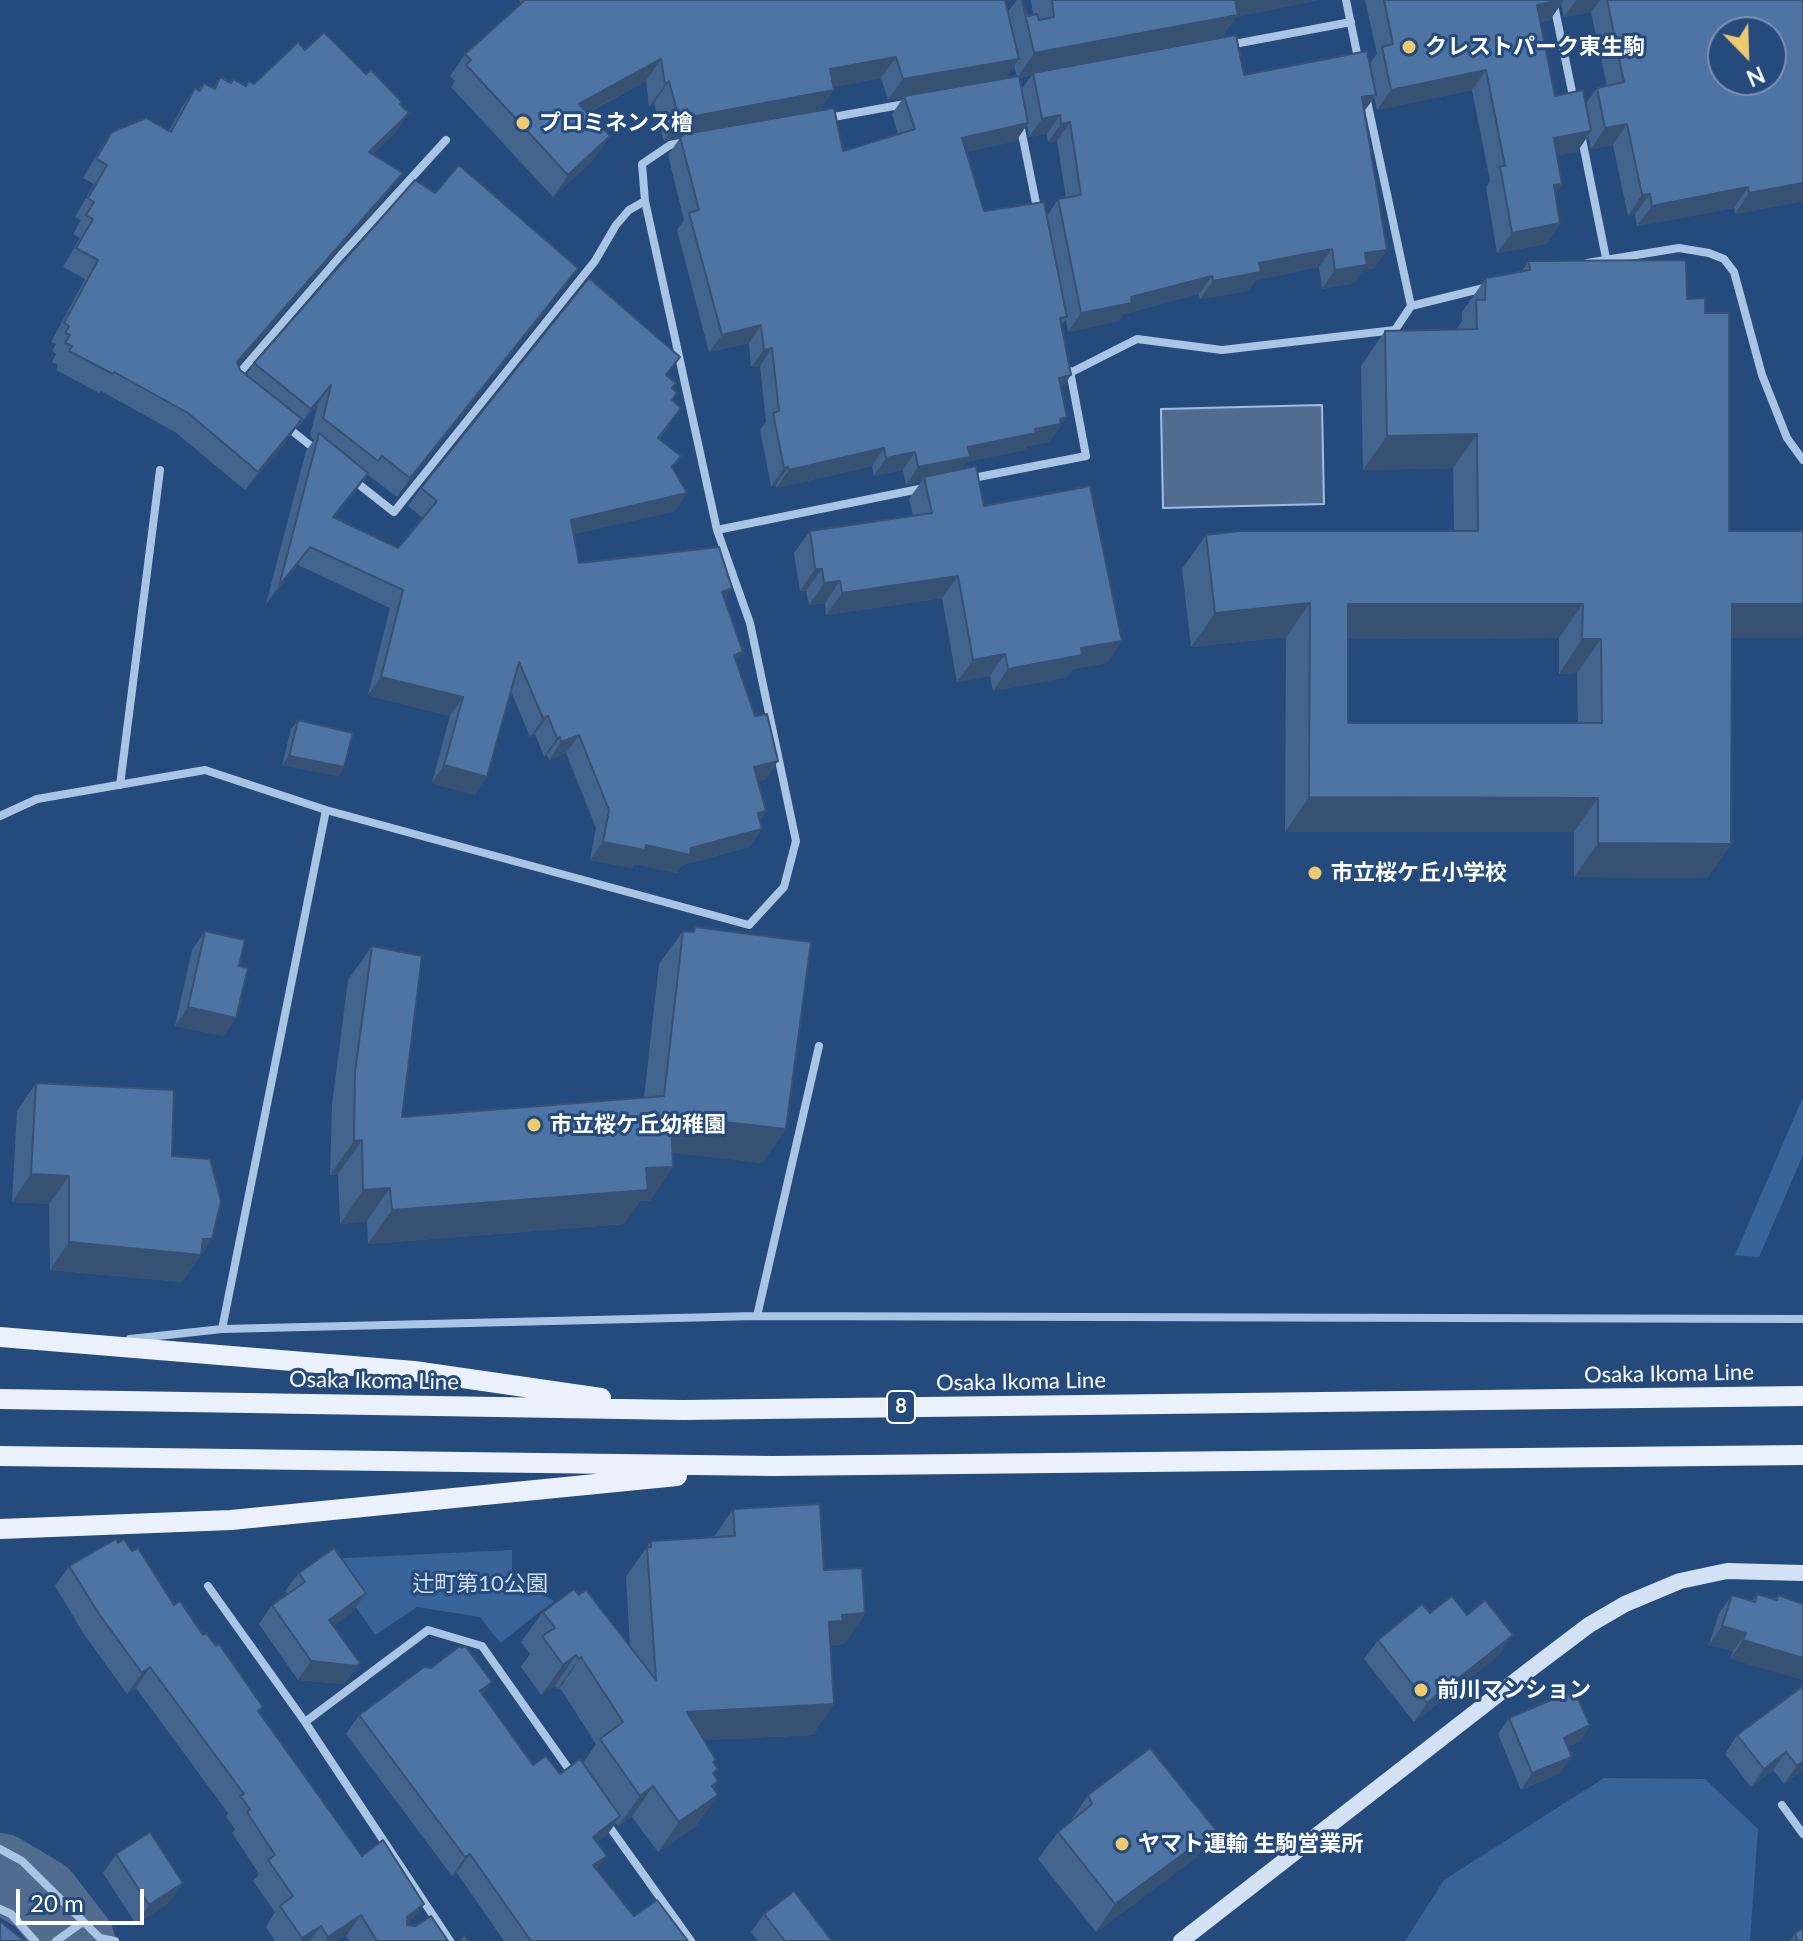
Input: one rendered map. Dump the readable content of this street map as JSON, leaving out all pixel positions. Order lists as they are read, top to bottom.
{
  "streets": {
    "main road": ["Osaka Ikoma Line", "8"]
  },
  "parks": ["辻町第10公園"],
  "places": [
    "クレストパーク東生駒",
    "プロミネンス檜",
    "市立桜ケ丘小学校",
    "市立桜ケ丘幼稚園",
    "前川マンション",
    "ヤマト運輸 生駒営業所"
  ],
  "scale_bar": "20 m",
  "north": "bottom right"
}
